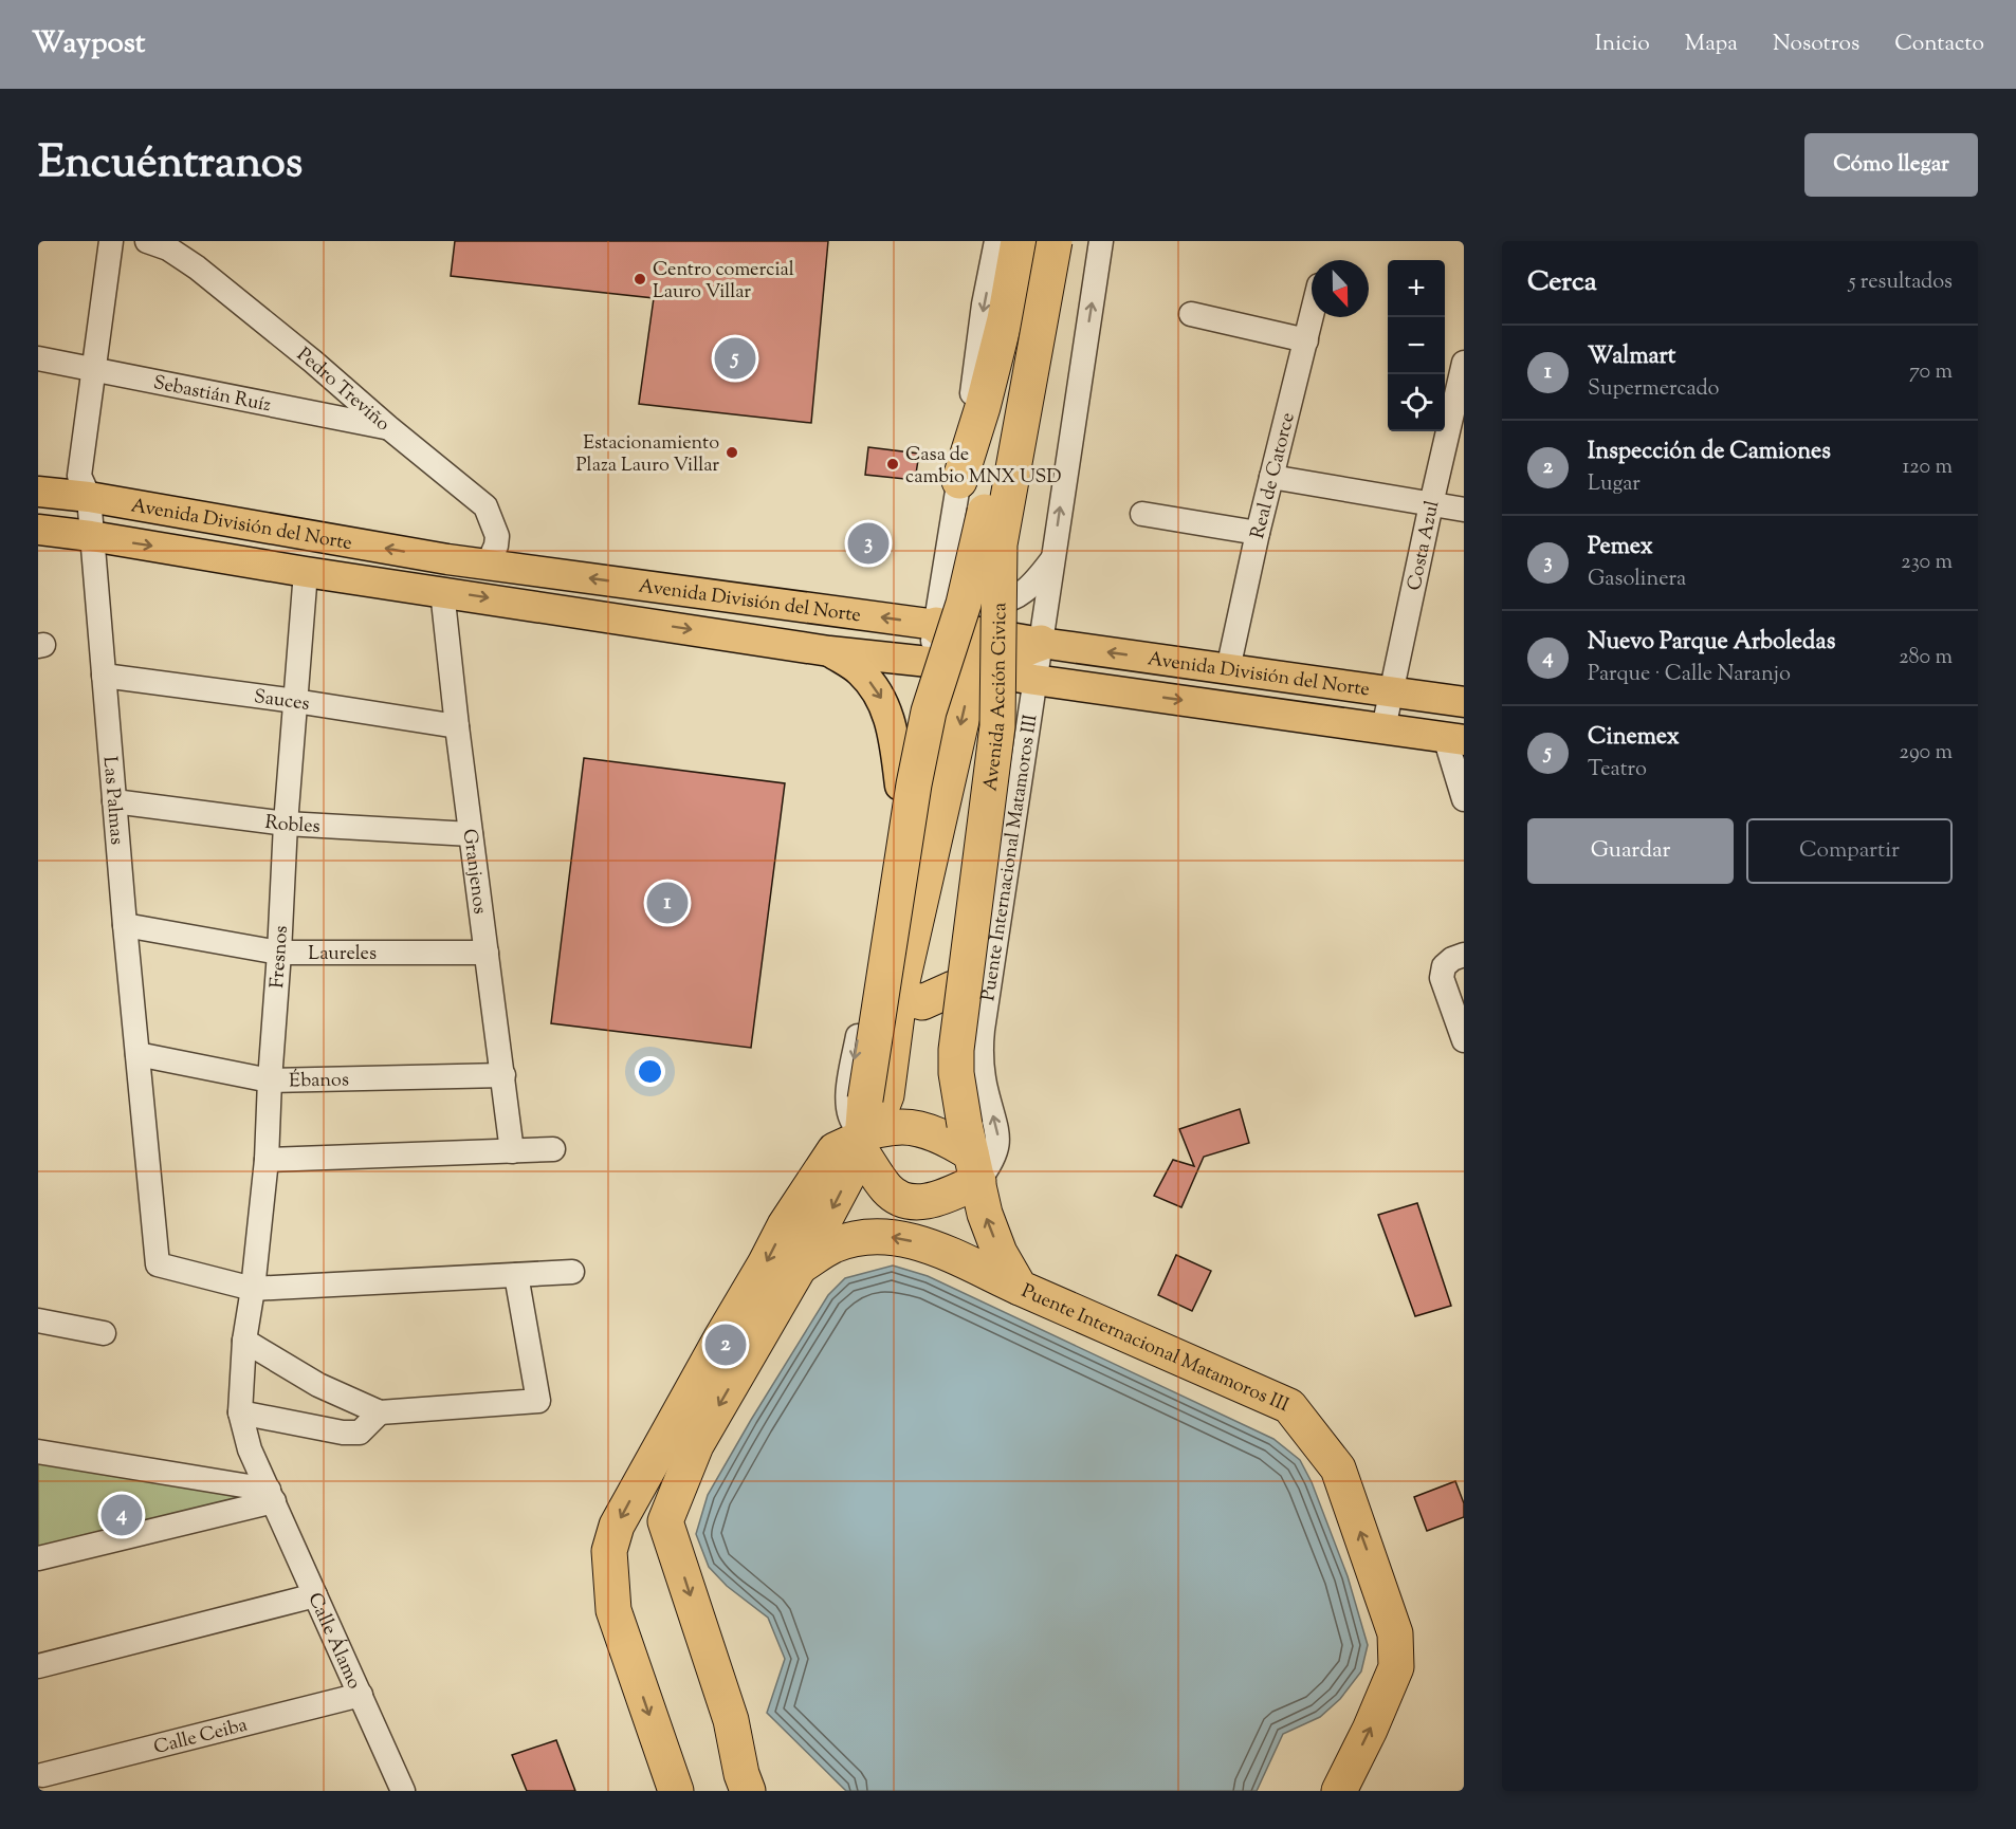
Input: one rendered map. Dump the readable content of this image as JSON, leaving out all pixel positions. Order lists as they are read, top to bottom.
{
  "streets": {
    "highway": ["Avenida Acción Civica", "Puente Internacional Matamoros III"],
    "main road": ["Avenida División del Norte"],
    "street": [
      "Pedro Treviño",
      "Sebastián Ruíz",
      "Real de Catorce",
      "Costa Azul",
      "Sauces",
      "Las Palmas",
      "Robles",
      "Granjenos",
      "Laureles",
      "Fresnos",
      "Ébanos",
      "Calle Álamo",
      "Calle Ceiba"
    ]
  },
  "crossings": [
    ["Pedro Treviño", "Sebastián Ruíz"],
    ["Pedro Treviño", "Avenida División del Norte"],
    ["Sebastián Ruíz", "Las Palmas"],
    ["Real de Catorce", "Avenida División del Norte"],
    ["Avenida División del Norte", "Costa Azul"],
    ["Avenida División del Norte", "Las Palmas"],
    ["Avenida División del Norte", "Puente Internacional Matamoros III"],
    ["Avenida División del Norte", "Granjenos"],
    ["Avenida División del Norte", "Fresnos"],
    ["Avenida Acción Civica", "Puente Internacional Matamoros III"],
    ["Sauces", "Las Palmas"],
    ["Sauces", "Granjenos"],
    ["Sauces", "Fresnos"],
    ["Las Palmas", "Robles"],
    ["Las Palmas", "Laureles"],
    ["Las Palmas", "Fresnos"],
    ["Las Palmas", "Ébanos"],
    ["Robles", "Granjenos"],
    ["Robles", "Fresnos"],
    ["Granjenos", "Laureles"],
    ["Granjenos", "Ébanos"],
    ["Laureles", "Fresnos"],
    ["Fresnos", "Ébanos"],
    ["Fresnos", "Calle Álamo"],
    ["Calle Álamo", "Calle Ceiba"]
  ],
  "one_way": ["Puente Internacional Matamoros III"],
  "places": ["Centro comercial Lauro Villar", "Estacionamiento Plaza Lauro Villar", "Casa de cambio MNX USD"],
  "north": "bottom",
  "page": {
    "header": "Waypost",
    "nav": [
      "Inicio",
      "Mapa",
      "Nosotros",
      "Contacto"
    ],
    "title": "Encuéntranos",
    "buttons": [
      "Cómo llegar",
      ["Guardar", "Compartir"]
    ],
    "heading": ["Cerca", "5 resultados"],
    "map_buttons": ["+", "−"],
    "list": [
      {
        "mark": "1",
        "name": "Walmart",
        "note": "Supermercado",
        "value": "70 m"
      },
      {
        "mark": "2",
        "name": "Inspección de Camiones",
        "note": "Lugar",
        "value": "120 m"
      },
      {
        "mark": "3",
        "name": "Pemex",
        "note": "Gasolinera",
        "value": "230 m"
      },
      {
        "mark": "4",
        "name": "Nuevo Parque Arboledas",
        "note": "Parque · Calle Naranjo",
        "value": "280 m"
      },
      {
        "mark": "5",
        "name": "Cinemex",
        "note": "Teatro",
        "value": "290 m"
      }
    ],
    "pins": [
      "5",
      "3",
      "1",
      "2",
      "4"
    ]
  }
}
